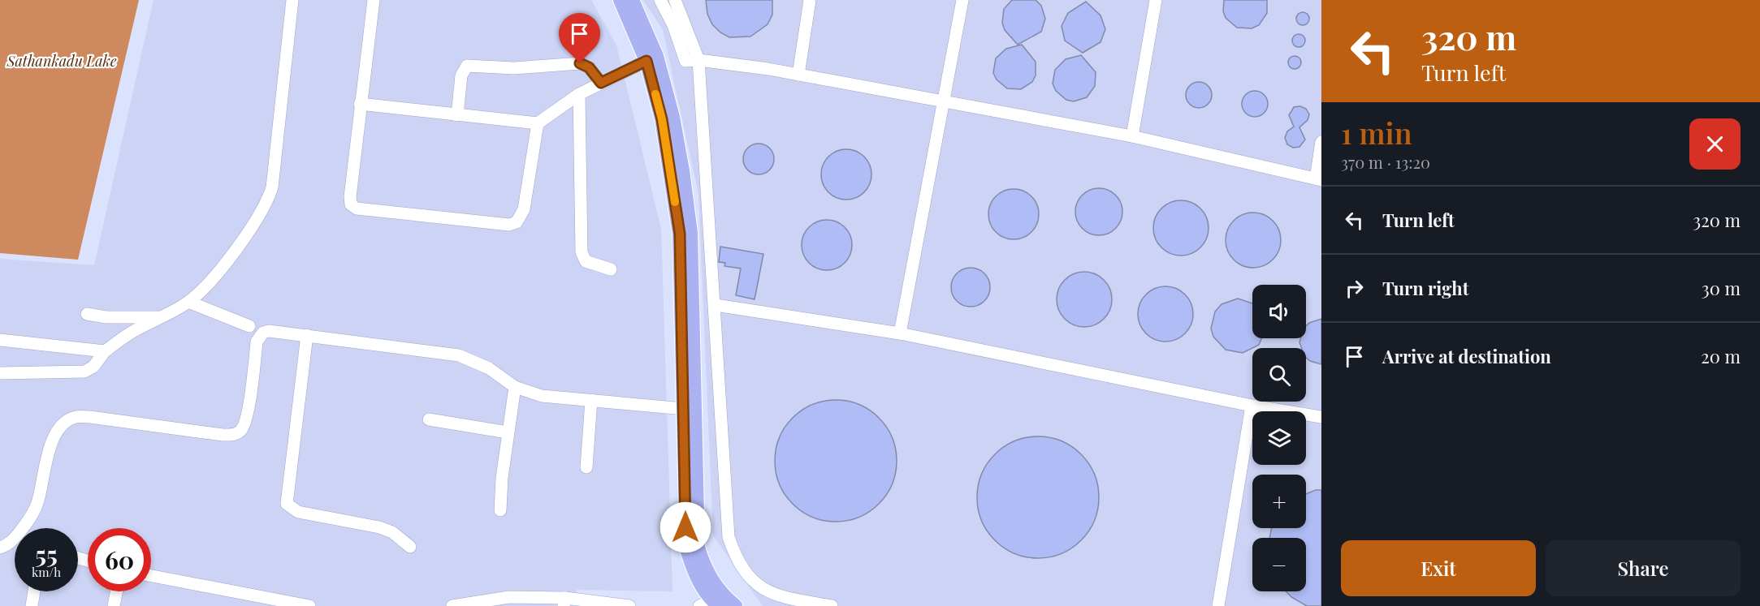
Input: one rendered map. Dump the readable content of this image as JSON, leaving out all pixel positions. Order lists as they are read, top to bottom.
{
  "water": ["Sathankadu Lake"],
  "page": {
    "turn": ["320 m", "Turn left"],
    "heading": ["1 min", "370 m · 13:20"],
    "list": [
      {
        "name": "Turn left",
        "value": "320 m"
      },
      {
        "name": "Turn right",
        "value": "30 m"
      },
      {
        "name": "Arrive at destination",
        "value": "20 m"
      }
    ],
    "map_buttons": ["+", "−"],
    "speed": "55 km/h",
    "limit": "60",
    "buttons": ["Exit", "Share"]
  }
}
